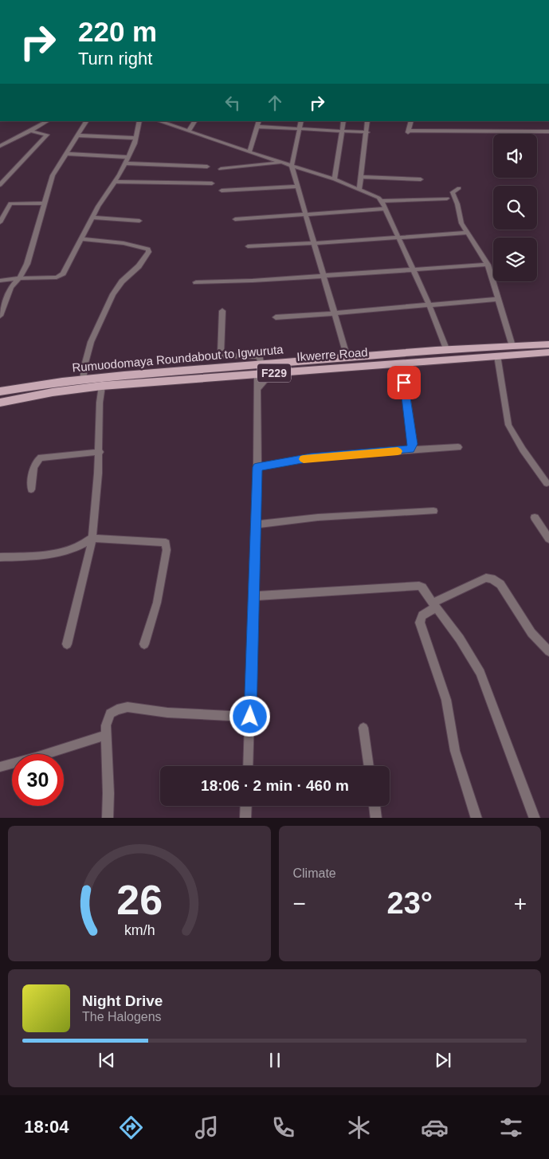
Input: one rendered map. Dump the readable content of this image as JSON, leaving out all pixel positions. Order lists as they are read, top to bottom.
{
  "streets": {
    "main road": ["Ikwerre Road", "Rumuodomaya Roundabout to Igwuruta", "F229"]
  },
  "crossings": [
    ["Ikwerre Road", "Rumuodomaya Roundabout to Igwuruta"]
  ],
  "page": {
    "turn": ["220 m", "Turn right"],
    "limit": "30",
    "trip": "18:06 · 2 min · 460 m",
    "tile": "Climate",
    "heat": ["−", "23°", "+"],
    "song": ["Night Drive", "The Halogens"],
    "tabs": "18:04",
    "gauge": ["26", "km/h"]
  }
}
